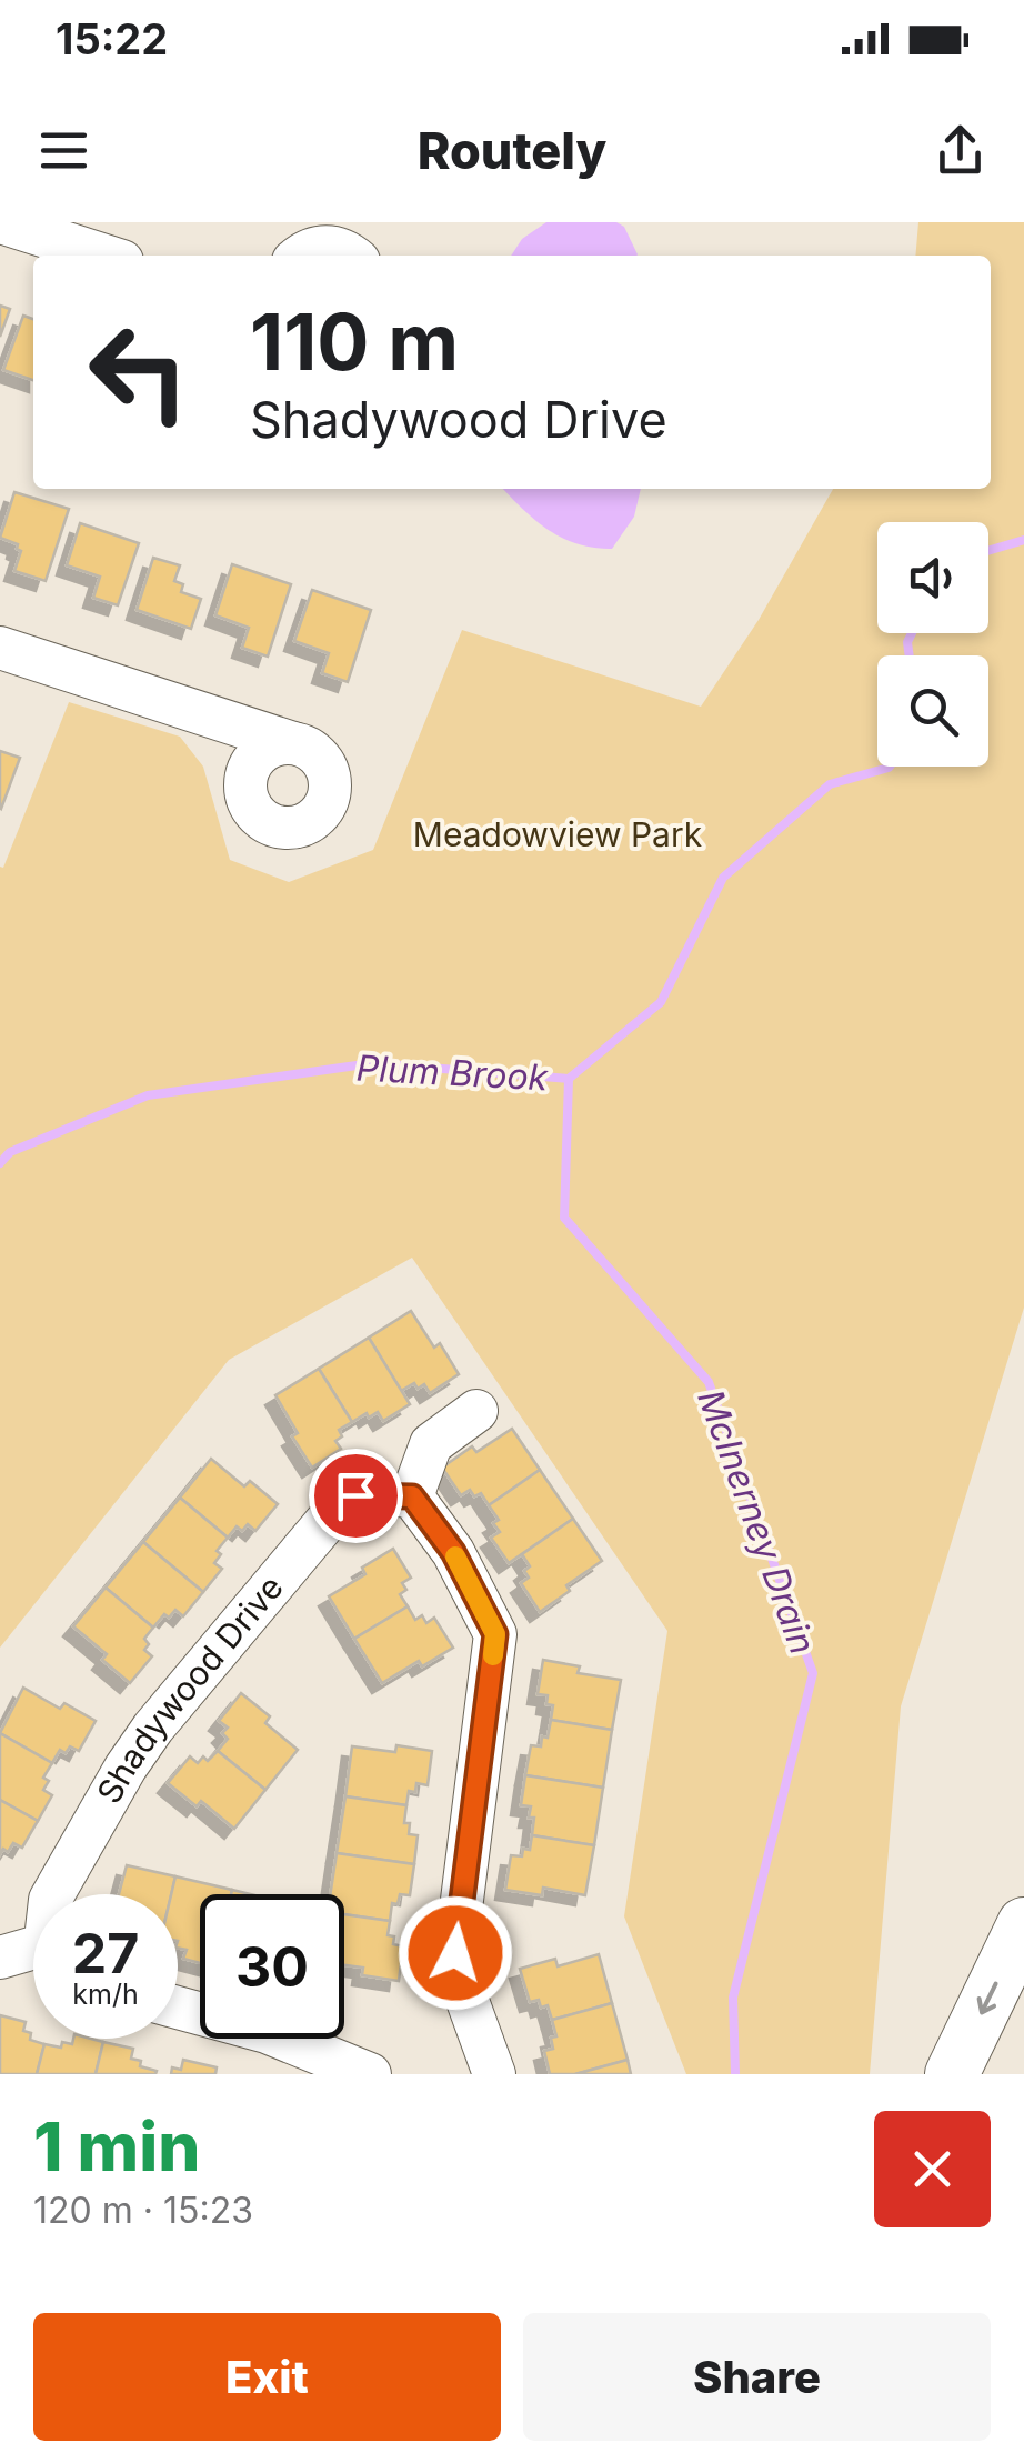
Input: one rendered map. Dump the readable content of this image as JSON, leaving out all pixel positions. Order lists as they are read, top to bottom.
{
  "streets": {
    "street": ["Shadywood Drive"]
  },
  "water": ["Plum Brook", "McInerney Drain"],
  "parks": ["Meadowview Park"],
  "page": {
    "status": "15:22",
    "header": "Routely",
    "turn": ["110 m", "Shadywood Drive"],
    "speed": "27 km/h",
    "limit": "30",
    "heading": ["1 min", "120 m · 15:23"],
    "buttons": ["Exit", "Share"]
  }
}
